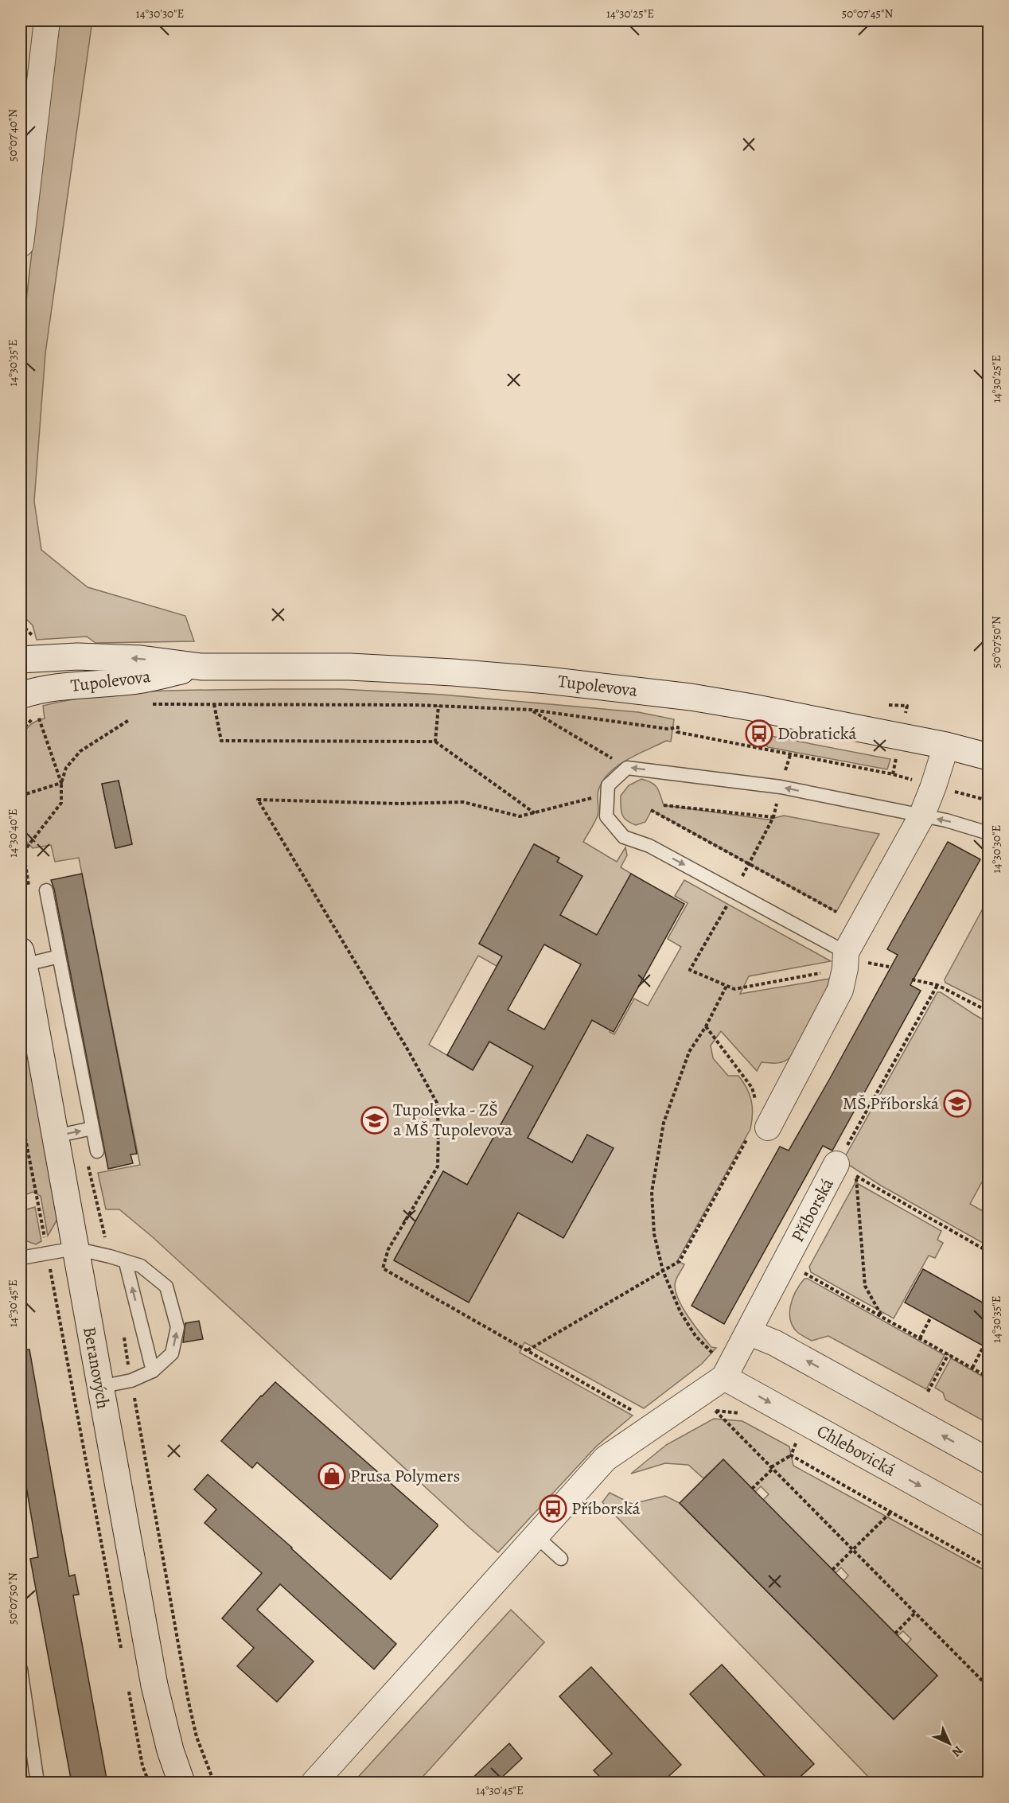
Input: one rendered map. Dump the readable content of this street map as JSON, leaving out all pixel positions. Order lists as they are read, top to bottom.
{
  "streets": {
    "main road": ["Tupolevova", "Beranových"],
    "street": ["Příborská", "Chlebovická"]
  },
  "crossings": [
    ["Příborská", "Chlebovická"]
  ],
  "places": {
    "bus stop": ["Dobratická", "Příborská"],
    "school or university": ["MŠ Příborská", "Tupolevka - ZŠ a MŠ Tupolevova"],
    "shop": ["Prusa Polymers"]
  },
  "north": "bottom right",
  "coordinates": [
    "14°30'30\"E",
    "14°30'25\"E",
    "50°07'45\"N",
    "50°07'40\"N",
    "14°30'35\"E",
    "50°07'50\"N",
    "14°30'40\"E",
    "14°30'45\"E"
  ]
}
